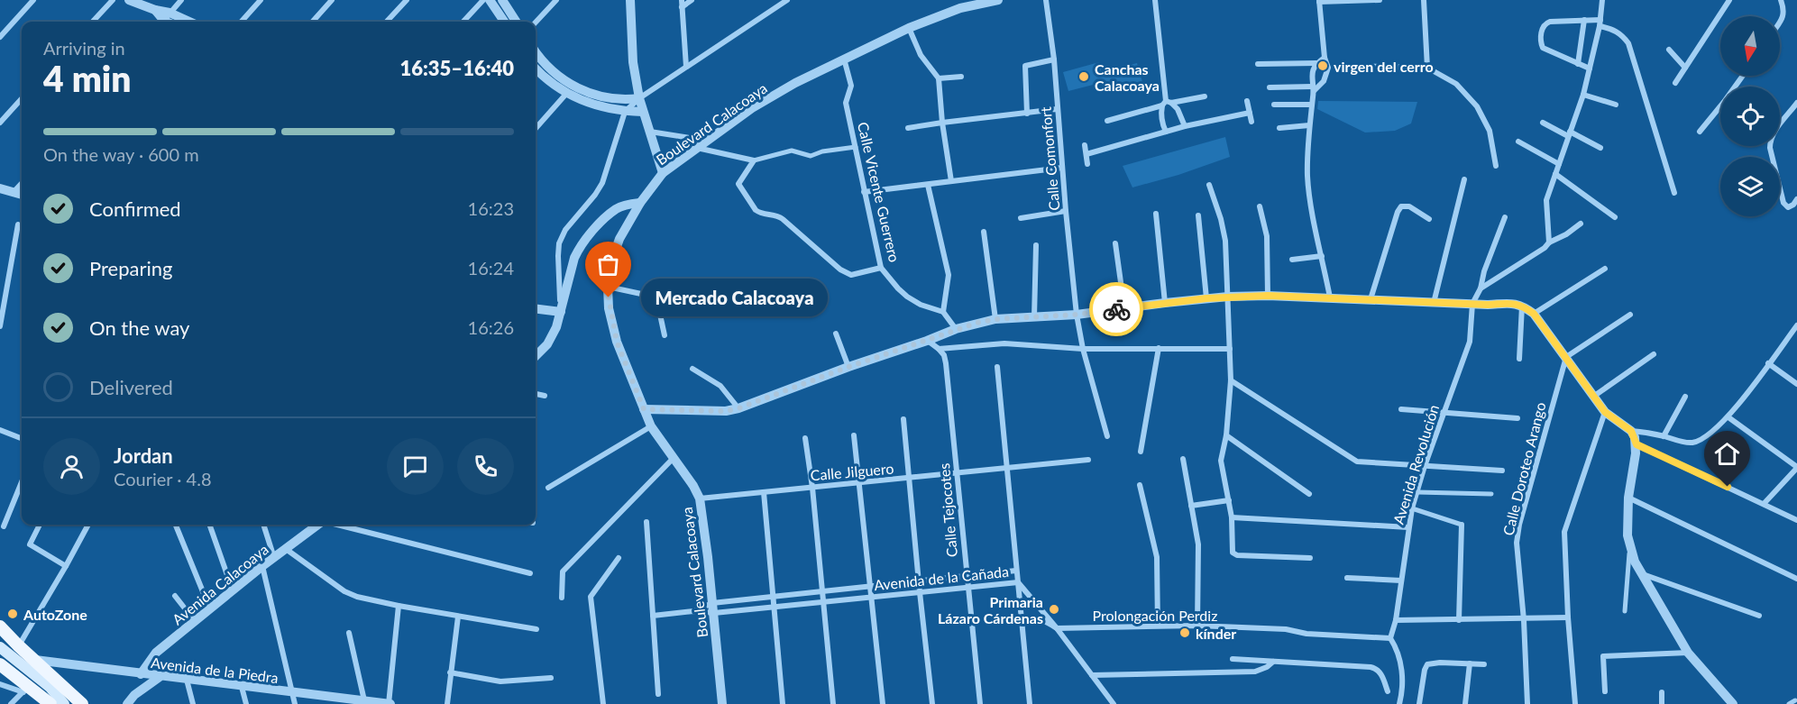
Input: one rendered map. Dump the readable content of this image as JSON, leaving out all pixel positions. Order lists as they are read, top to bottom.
{
  "streets": {
    "street": [
      "Boulevard Calacoaya",
      "Calle Comonfort",
      "Calle Vicente Guerrero",
      "Avenida Revolución",
      "Calle Doroteo Arango",
      "Calle Jilguero",
      "Calle Tejocotes",
      "Avenida de la Cañada",
      "Avenida Calacoaya",
      "Prolongación Perdiz",
      "Avenida de la Piedra"
    ]
  },
  "crossings": [
    ["Boulevard Calacoaya", "Calle Vicente Guerrero"],
    ["Boulevard Calacoaya", "Calle Jilguero"],
    ["Boulevard Calacoaya", "Avenida de la Cañada"],
    ["Avenida Revolución", "Prolongación Perdiz"],
    ["Calle Jilguero", "Calle Tejocotes"],
    ["Calle Tejocotes", "Avenida de la Cañada"],
    ["Avenida de la Cañada", "Prolongación Perdiz"],
    ["Avenida Calacoaya", "Avenida de la Piedra"]
  ],
  "places": [
    "virgen del cerro",
    "Canchas Calacoaya",
    "Mercado Calacoaya",
    "Primaria Lázaro Cárdenas",
    "AutoZone",
    "kínder"
  ],
  "north": "bottom",
  "page": {
    "heading": ["4 min", "Arriving in", "16:35–16:40"],
    "panel": ["Jordan", "Courier · 4.8"],
    "bar": "On the way · 600 m",
    "list": [
      ["Confirmed", "16:23"],
      ["Preparing", "16:24"],
      ["On the way", "16:26"],
      "Delivered"
    ],
    "bubble": "Mercado Calacoaya"
  }
}
